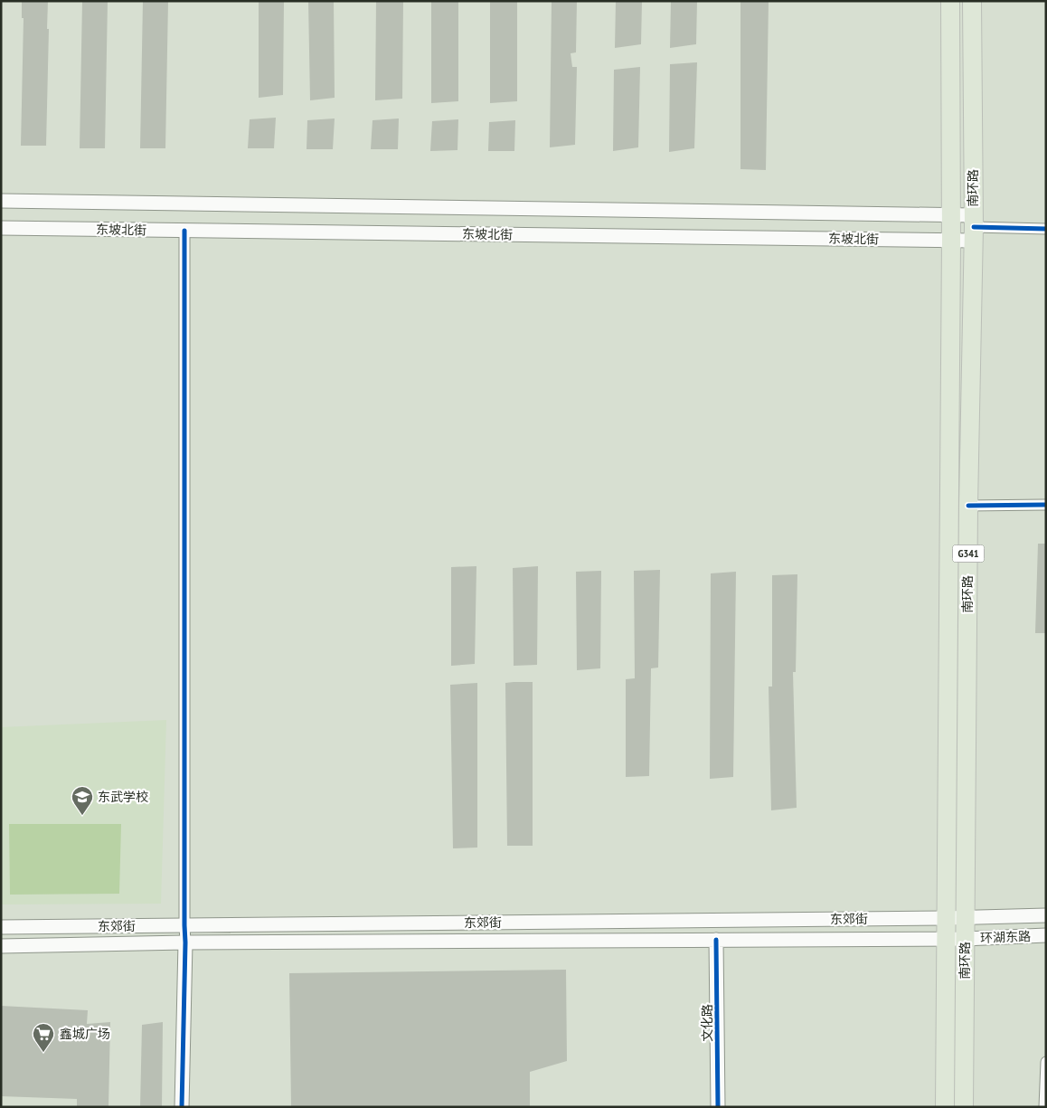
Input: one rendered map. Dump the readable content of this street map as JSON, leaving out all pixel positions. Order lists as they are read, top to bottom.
{
  "streets": {
    "highway": ["南环路", "G341"],
    "main road": [
      "东坡北街",
      "东郊街",
      "环湖东路",
      "文化路"
    ]
  },
  "crossings": [
    ["南环路", "东坡北街"],
    ["南环路", "东郊街"],
    ["南环路", "环湖东路"],
    ["东郊街", "环湖东路"],
    ["东郊街", "文化路"]
  ],
  "places": {
    "school or university": ["东武学校"],
    "supermarket": ["鑫城广场"]
  }
}
